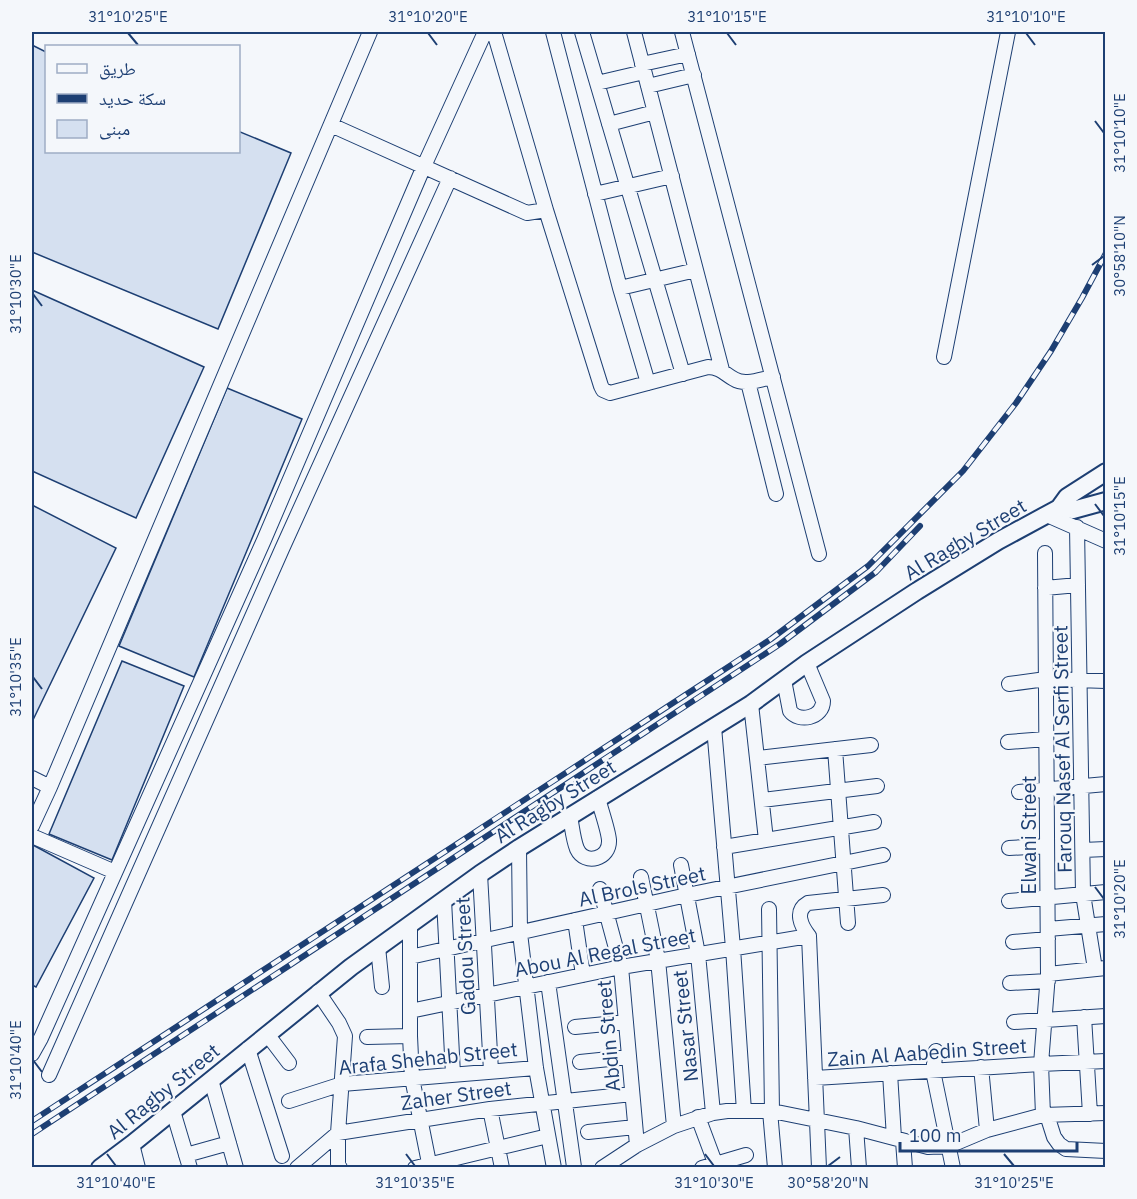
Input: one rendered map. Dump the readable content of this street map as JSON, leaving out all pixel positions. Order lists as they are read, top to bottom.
{
  "streets": {
    "main road": ["Al Ragby Street"],
    "street": [
      "Farouq Nasef Al Serfi Street",
      "Elwani Street",
      "Al Brols Street",
      "Abou Al Regal Street",
      "Gadou Street",
      "Nasar Street",
      "Abdin Street",
      "Zain Al Aabedin Street",
      "Arafa Shehab Street",
      "Zaher Street"
    ]
  },
  "crossings": [
    ["Al Ragby Street", "Gadou Street"],
    ["Elwani Street", "Zain Al Aabedin Street"],
    ["Al Brols Street", "Gadou Street"],
    ["Al Brols Street", "Nasar Street"],
    ["Al Brols Street", "Abdin Street"],
    ["Abou Al Regal Street", "Gadou Street"],
    ["Abou Al Regal Street", "Nasar Street"],
    ["Abou Al Regal Street", "Abdin Street"],
    ["Gadou Street", "Arafa Shehab Street"],
    ["Abdin Street", "Zaher Street"]
  ],
  "legend": ["طريق", "سكة حديد", "مبنى"],
  "scale_bar": "100 m",
  "coordinates": [
    "31°10'25\"E",
    "31°10'20\"E",
    "31°10'15\"E",
    "31°10'10\"E",
    "30°58'10\"N",
    "31°10'30\"E",
    "31°10'35\"E",
    "31°10'40\"E",
    "30°58'20\"N"
  ]
}
